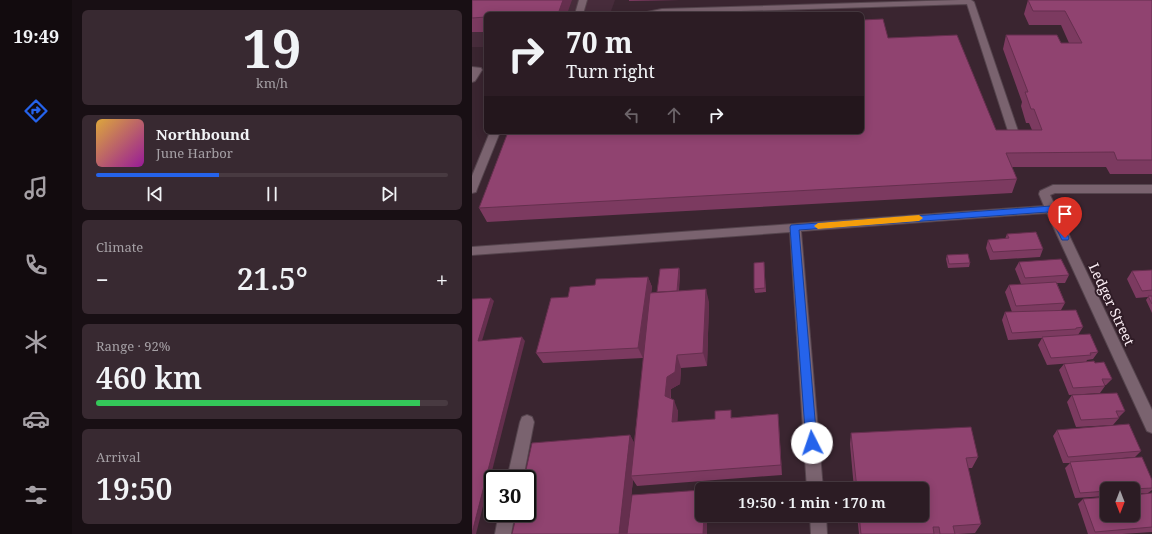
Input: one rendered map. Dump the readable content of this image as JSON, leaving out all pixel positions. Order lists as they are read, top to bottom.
{
  "streets": {
    "street": ["Ledger Street"]
  },
  "north": "bottom",
  "page": {
    "tabs": "19:49",
    "tile": [
      ["19", "km/h"],
      "Climate",
      ["Range · 92%", "460 km"],
      ["Arrival", "19:50"]
    ],
    "turn": ["70 m", "Turn right"],
    "song": ["Northbound", "June Harbor"],
    "heat": ["−", "21.5°", "+"],
    "limit": "30",
    "trip": "19:50 · 1 min · 170 m"
  }
}
